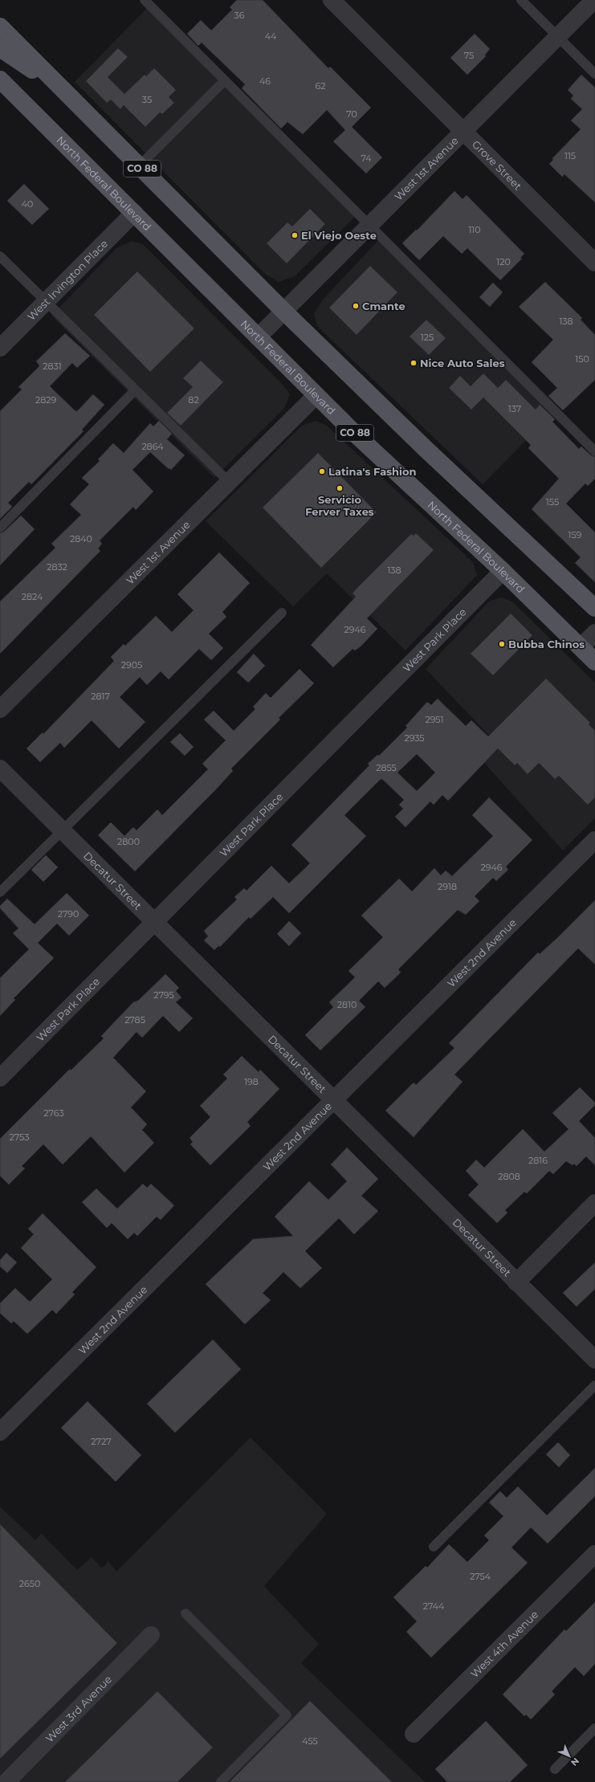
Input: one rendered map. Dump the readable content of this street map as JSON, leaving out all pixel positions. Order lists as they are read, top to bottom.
{
  "streets": {
    "main road": ["CO 88", "North Federal Boulevard"],
    "street": [
      "Grove Street",
      "West 1st Avenue",
      "West Irvington Place",
      "West Park Place",
      "Decatur Street",
      "West 2nd Avenue",
      "West 4th Avenue",
      "West 3rd Avenue"
    ]
  },
  "crossings": [
    ["Grove Street", "West 1st Avenue"],
    ["CO 88", "West 1st Avenue"],
    ["West 1st Avenue", "North Federal Boulevard"],
    ["North Federal Boulevard", "West Irvington Place"],
    ["North Federal Boulevard", "West Park Place"],
    ["West Park Place", "Decatur Street"],
    ["Decatur Street", "West 2nd Avenue"]
  ],
  "places": [
    "El Viejo Oeste",
    "Cmante",
    "Nice Auto Sales",
    "Latina's Fashion",
    "Servicio Ferver Taxes",
    "Bubba Chinos"
  ],
  "house_numbers": [
    "36",
    "44",
    "75",
    "46",
    "62",
    "35",
    "70",
    "115",
    "74",
    "40",
    "110",
    "120",
    "138",
    "125",
    "150",
    "2831",
    "2829",
    "82",
    "137",
    "2864",
    "155",
    "159",
    "2840",
    "2832",
    "138",
    "2824",
    "2946",
    "2905",
    "2817",
    "2951",
    "2935",
    "2855",
    "2800",
    "2946",
    "2918",
    "2790",
    "2795",
    "2810",
    "2785",
    "198",
    "2763",
    "2753",
    "2816",
    "2808",
    "2727",
    "2754",
    "2650",
    "2744",
    "455"
  ],
  "north": "bottom right"
}
